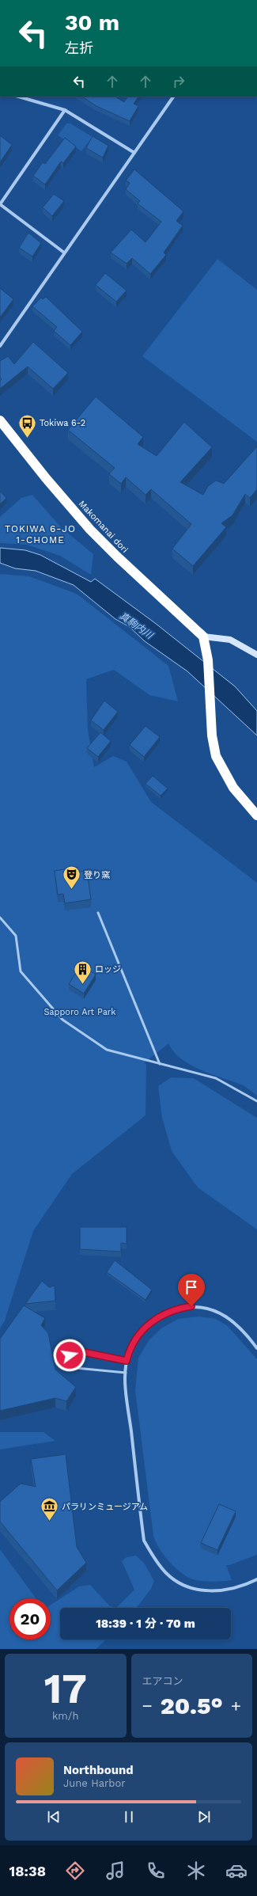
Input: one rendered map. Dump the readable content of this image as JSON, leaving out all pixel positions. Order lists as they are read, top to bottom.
{
  "streets": {
    "highway": ["Makomanai dori"]
  },
  "districts": ["TOKIWA 6-JO 1-CHOME"],
  "water": ["真駒内川"],
  "parks": ["Sapporo Art Park"],
  "places": {
    "bus stop": ["Tokiwa 6-2"],
    "theatre": ["登り窯"],
    "building": ["ロッジ"],
    "museum": ["パラリンミュージアム"]
  },
  "page": {
    "turn": ["30 m", "左折"],
    "limit": "20",
    "trip": "18:39 · 1 分 · 70 m",
    "tile": [
      ["17", "km/h"],
      "エアコン"
    ],
    "heat": ["−", "20.5°", "+"],
    "song": ["Northbound", "June Harbor"],
    "tabs": "18:38"
  }
}
